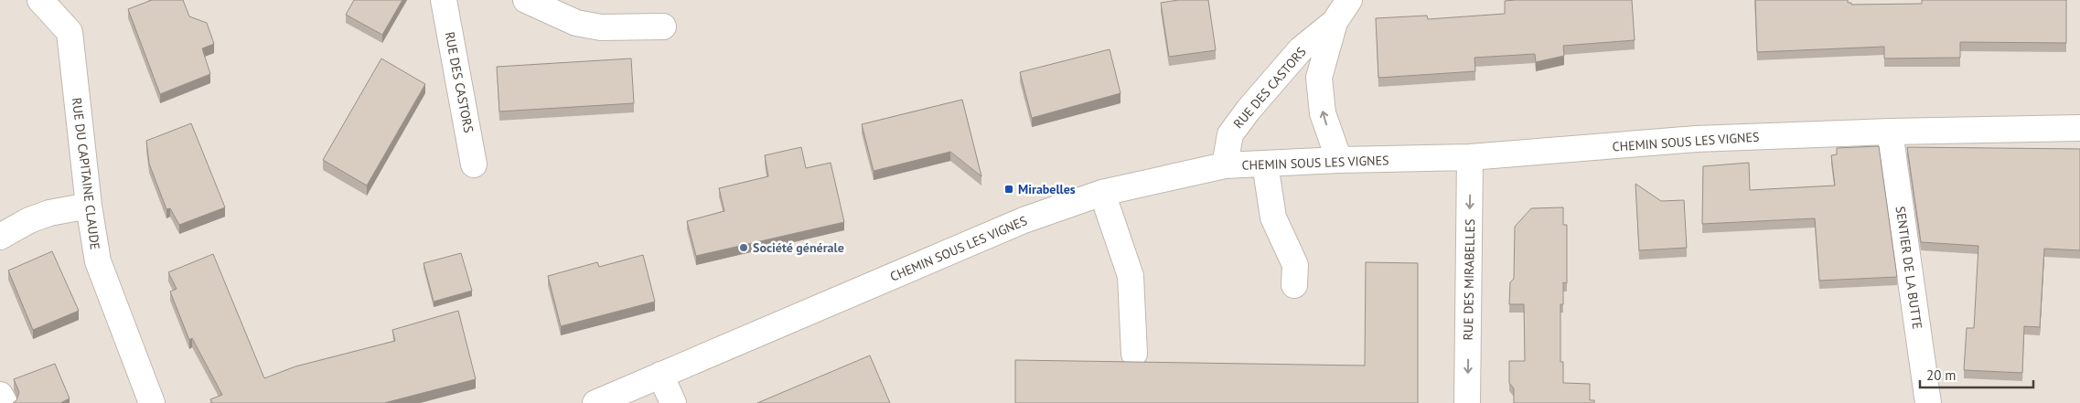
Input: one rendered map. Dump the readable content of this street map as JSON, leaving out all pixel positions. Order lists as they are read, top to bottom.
{
  "streets": {
    "street": [
      "RUE DES CASTORS",
      "CHEMIN SOUS LES VIGNES",
      "RUE DU CAPITAINE CLAUDE",
      "SENTIER DE LA BUTTE",
      "RUE DES MIRABELLES"
    ]
  },
  "crossings": [
    ["RUE DES CASTORS", "CHEMIN SOUS LES VIGNES"],
    ["CHEMIN SOUS LES VIGNES", "SENTIER DE LA BUTTE"],
    ["CHEMIN SOUS LES VIGNES", "RUE DES MIRABELLES"]
  ],
  "places": {
    "transit": ["Mirabelles"],
    "other": ["Société générale"]
  },
  "scale_bar": "20 m"
}
